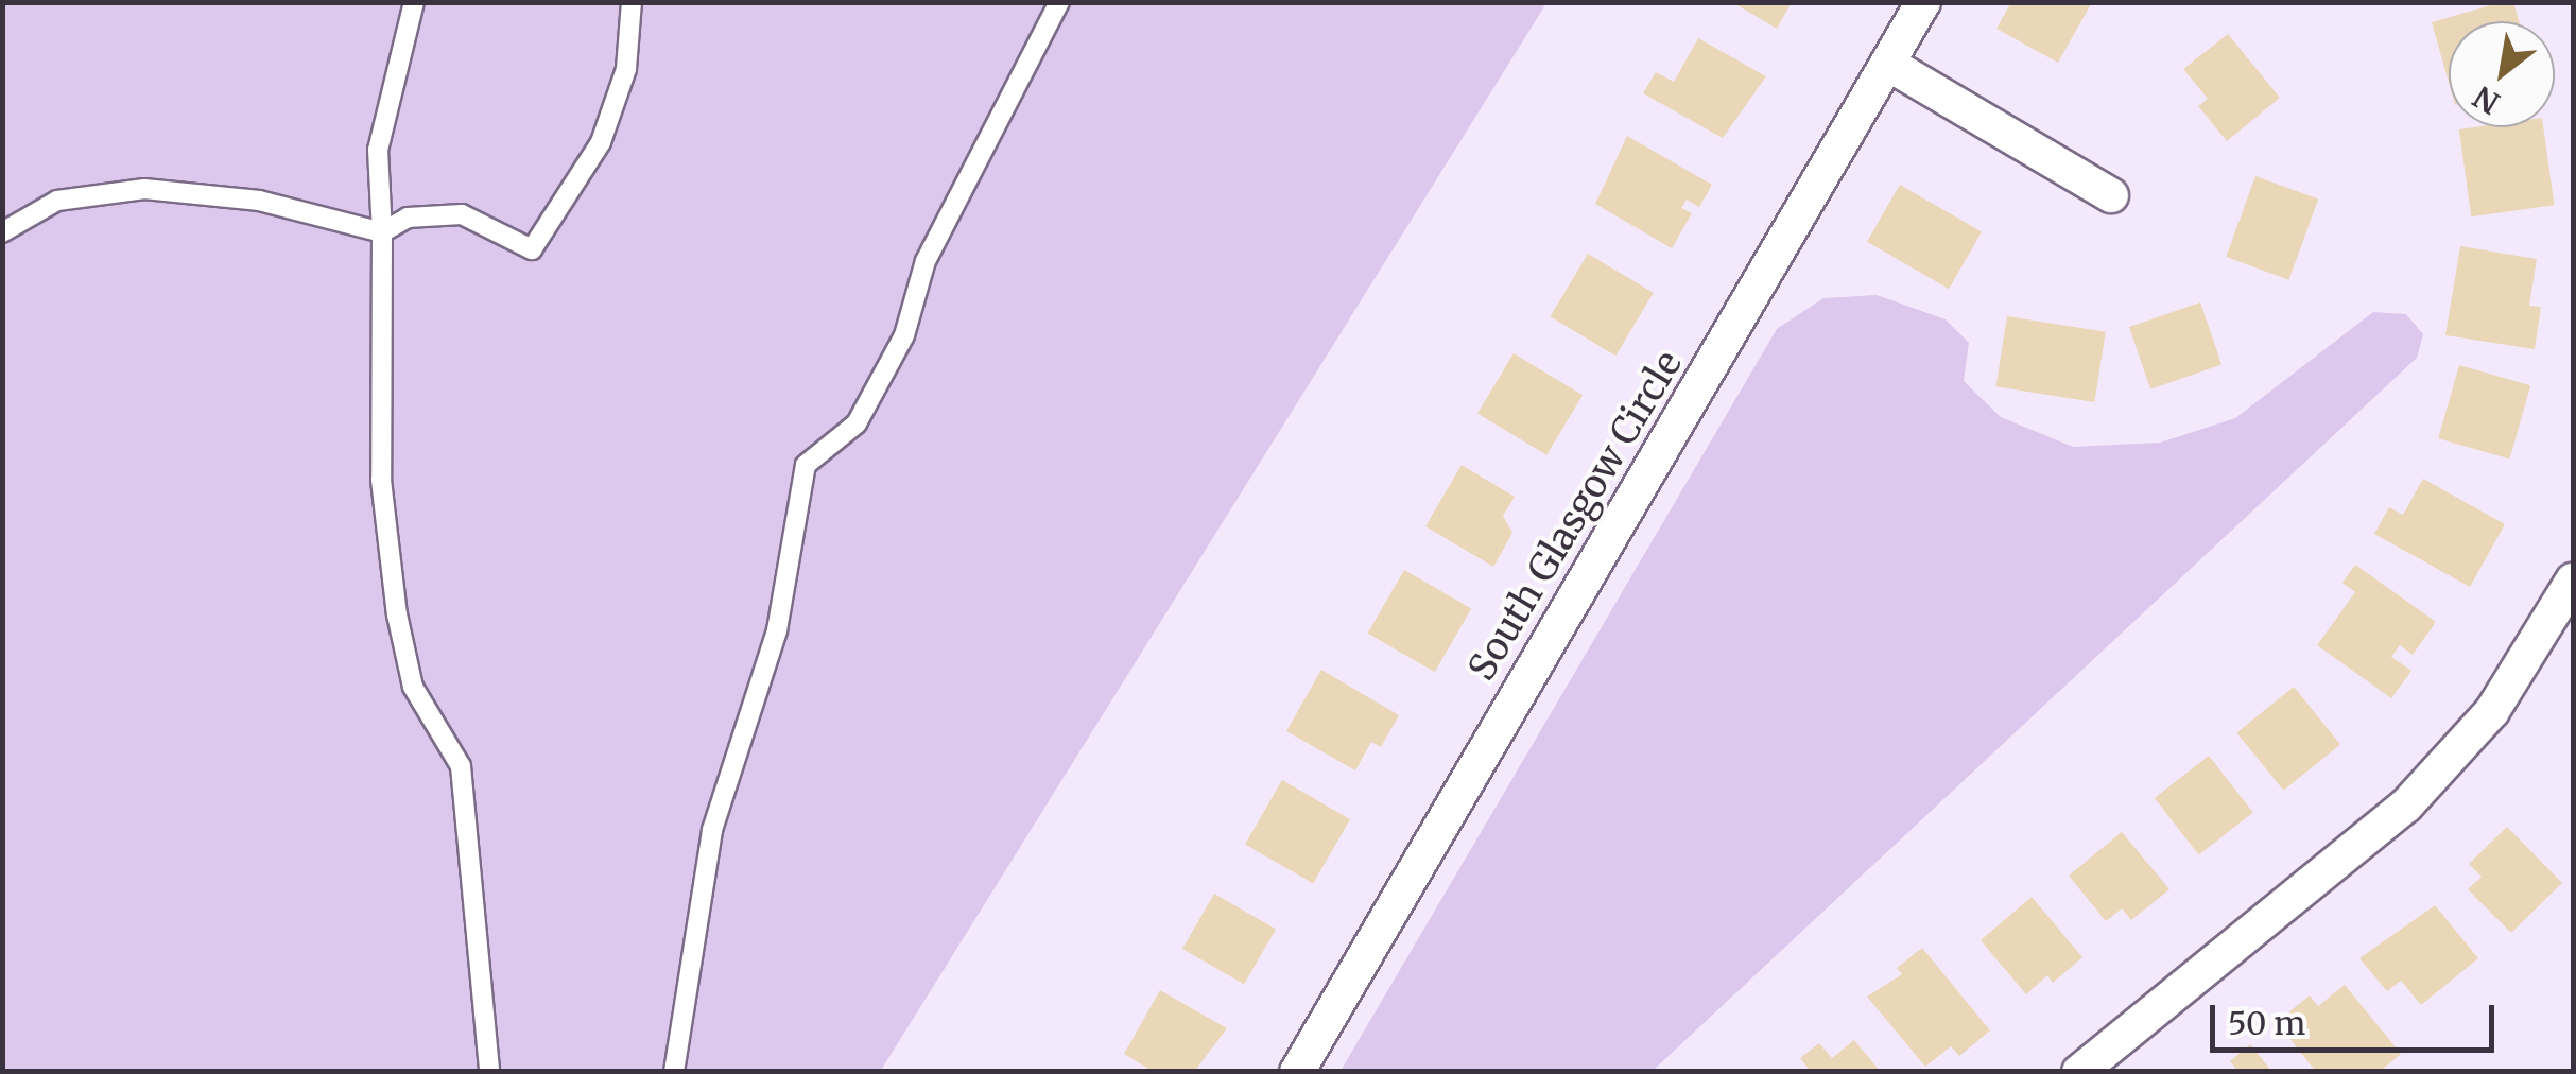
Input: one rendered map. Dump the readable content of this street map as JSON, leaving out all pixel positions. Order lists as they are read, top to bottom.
{
  "streets": {
    "street": ["South Glasgow Circle"]
  },
  "scale_bar": "50 m",
  "north": "bottom left"
}
